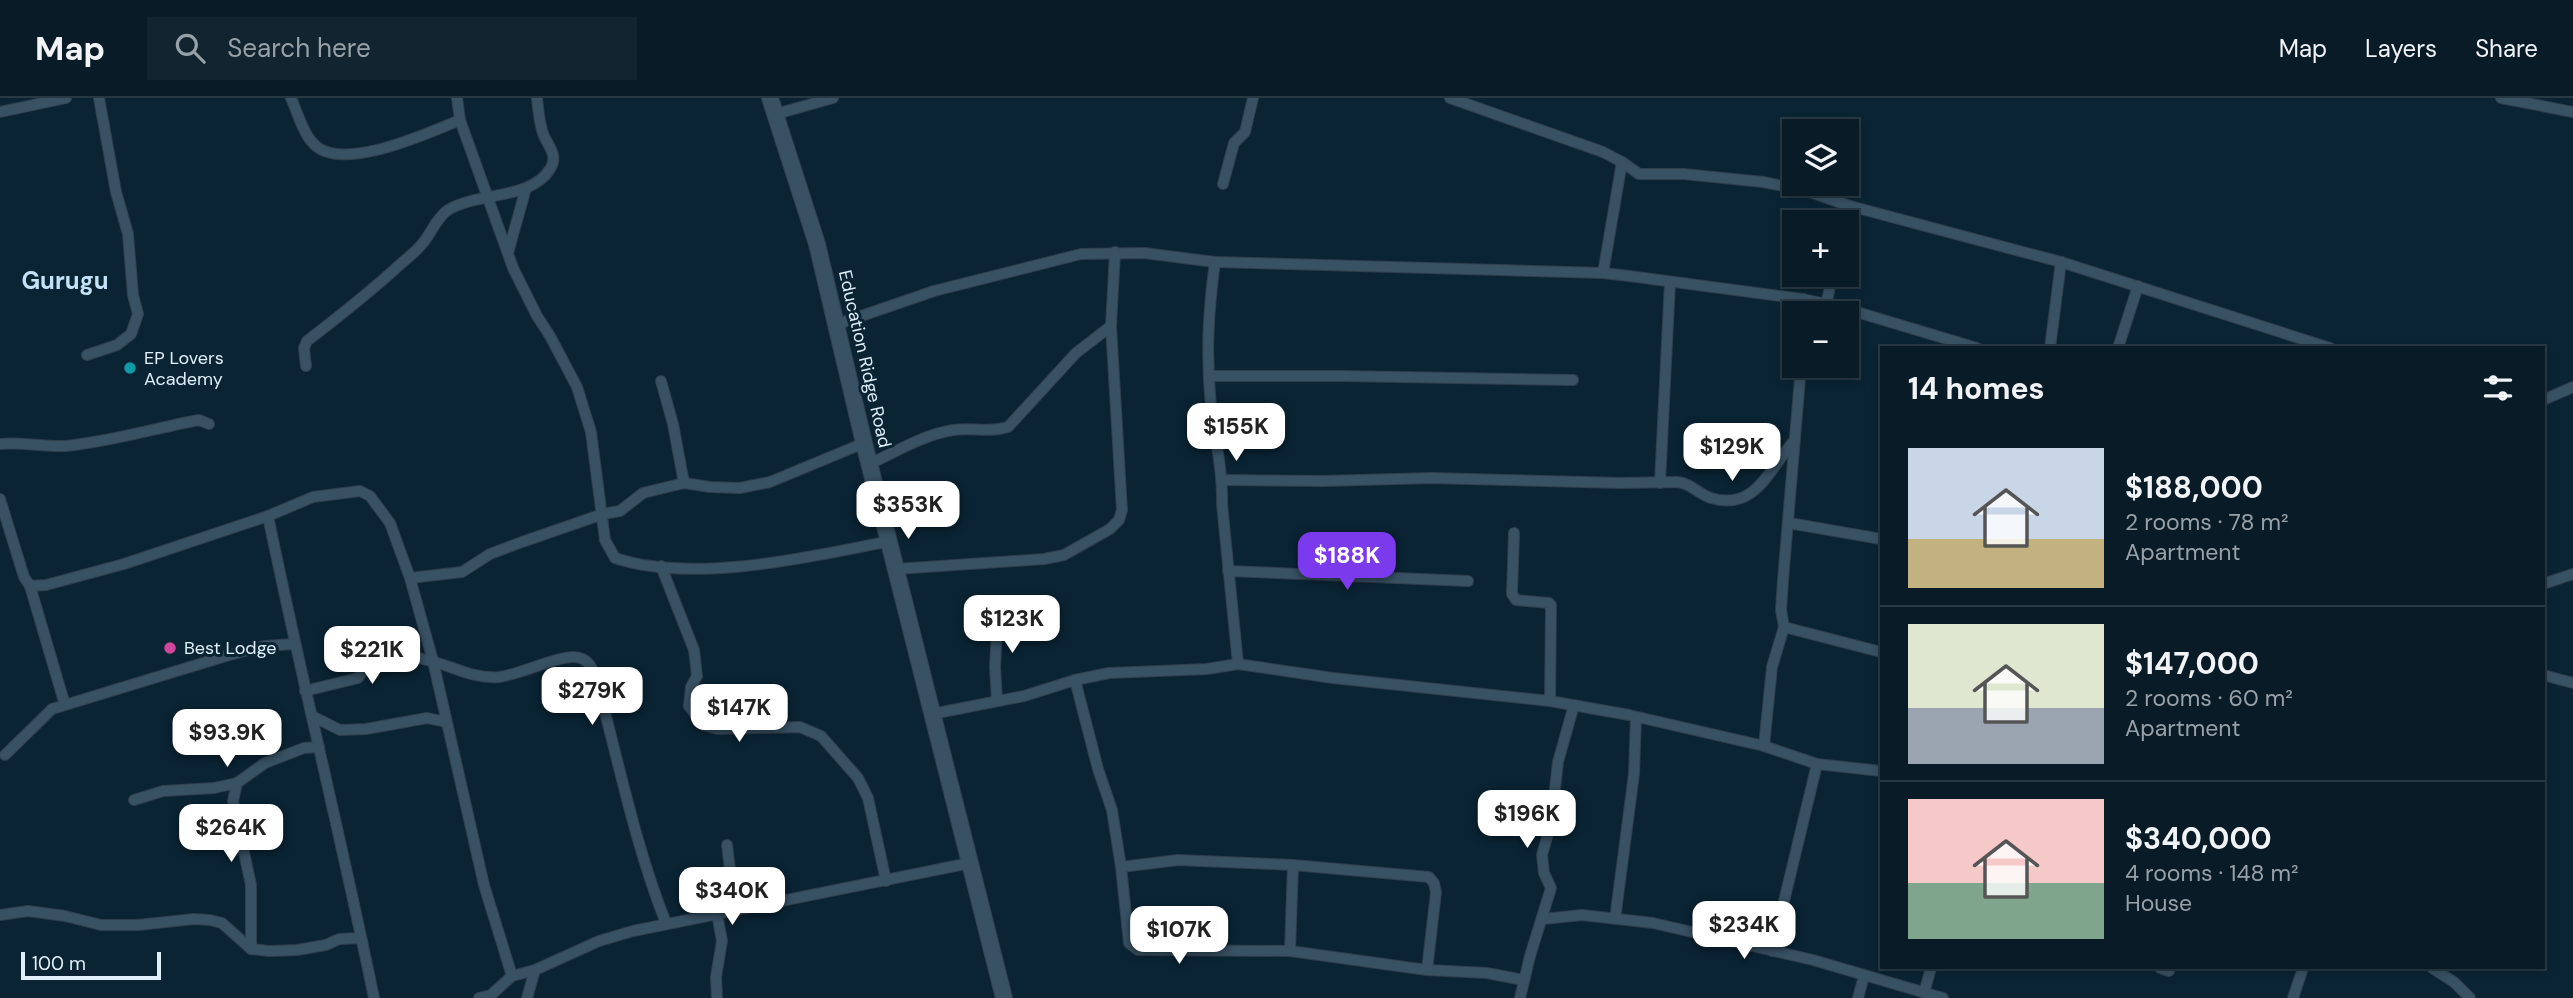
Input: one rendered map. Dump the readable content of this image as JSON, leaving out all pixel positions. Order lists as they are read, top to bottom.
{
  "streets": {
    "main road": ["Education Ridge Road"]
  },
  "districts": ["Gurugu"],
  "places": ["EP Lovers Academy", "Best Lodge"],
  "scale_bar": "100 m",
  "page": {
    "header": "Map",
    "search": "Search here",
    "nav": ["Map", "Layers", "Share"],
    "map_buttons": ["+", "−"],
    "heading": "14 homes",
    "price": [
      "$155K",
      "$129K",
      "$353K",
      "$188K",
      "$123K",
      "$221K",
      "$279K",
      "$147K",
      "$93.9K",
      "$196K",
      "$264K",
      "$340K",
      "$234K",
      "$107K"
    ],
    "list": [
      {
        "name": "$188,000",
        "note": "2 rooms · 78 m² · Apartment"
      },
      {
        "name": "$147,000",
        "note": "2 rooms · 60 m² · Apartment"
      },
      {
        "name": "$340,000",
        "note": "4 rooms · 148 m² · House"
      }
    ],
    "scale": "100 m"
  }
}
